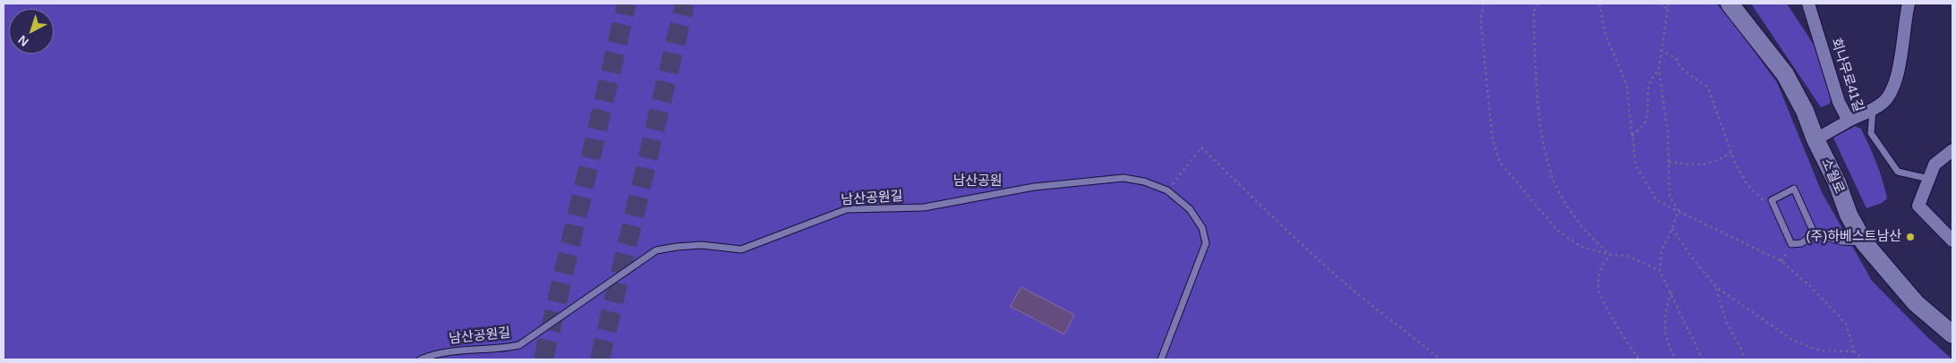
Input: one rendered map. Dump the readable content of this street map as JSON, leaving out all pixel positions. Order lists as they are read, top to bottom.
{
  "streets": {
    "main road": ["소월로"],
    "street": ["회나무로41길"],
    "lane": ["남산공원길"]
  },
  "crossings": [
    ["회나무로41길", "소월로"]
  ],
  "parks": ["남산공원"],
  "places": ["(주)하베스트남산"],
  "north": "bottom left"
}
